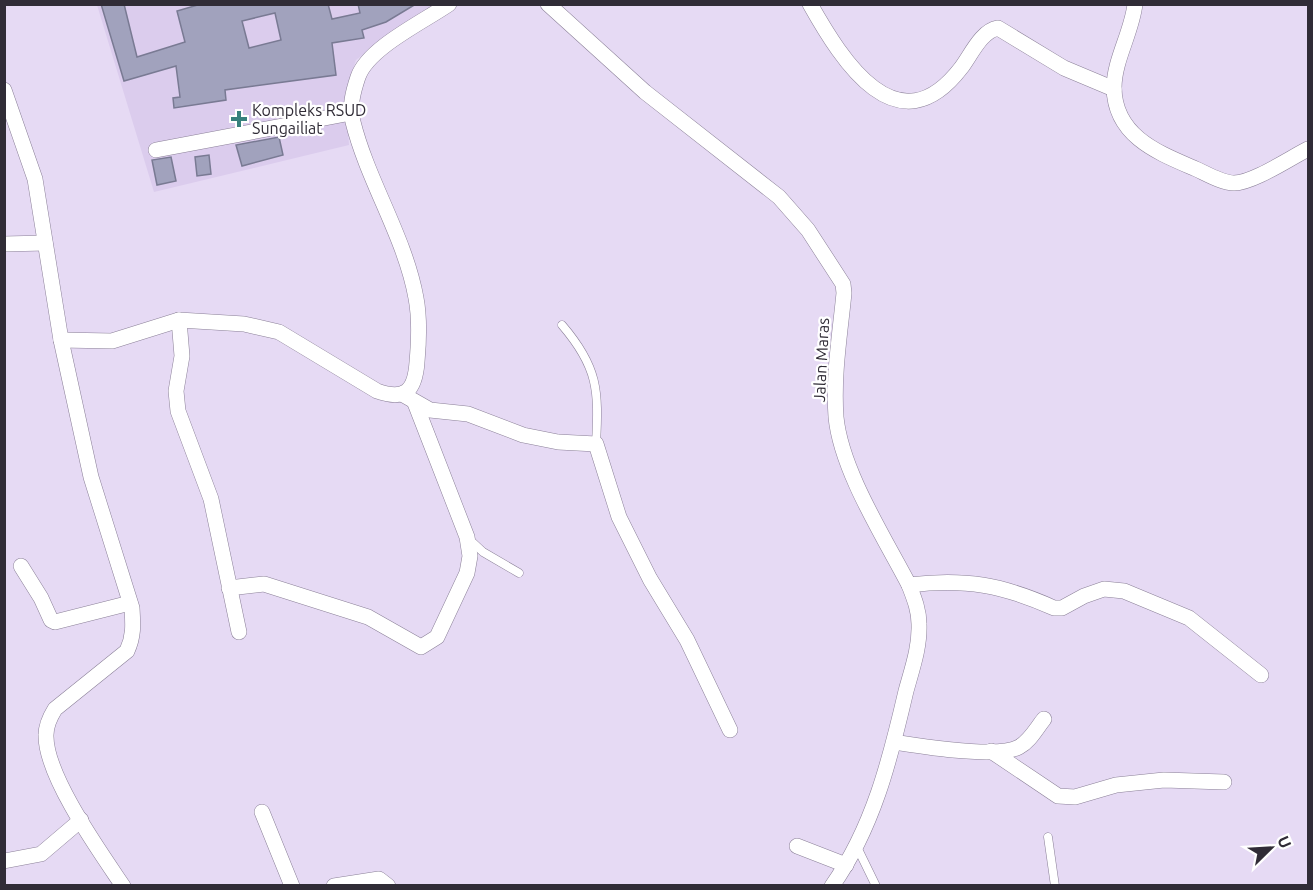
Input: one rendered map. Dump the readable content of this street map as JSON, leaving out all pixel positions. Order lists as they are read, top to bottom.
{
  "streets": {
    "street": ["Jalan Maras"]
  },
  "places": {
    "health": ["Kompleks RSUD Sungailiat"]
  },
  "north": "top right"
}
